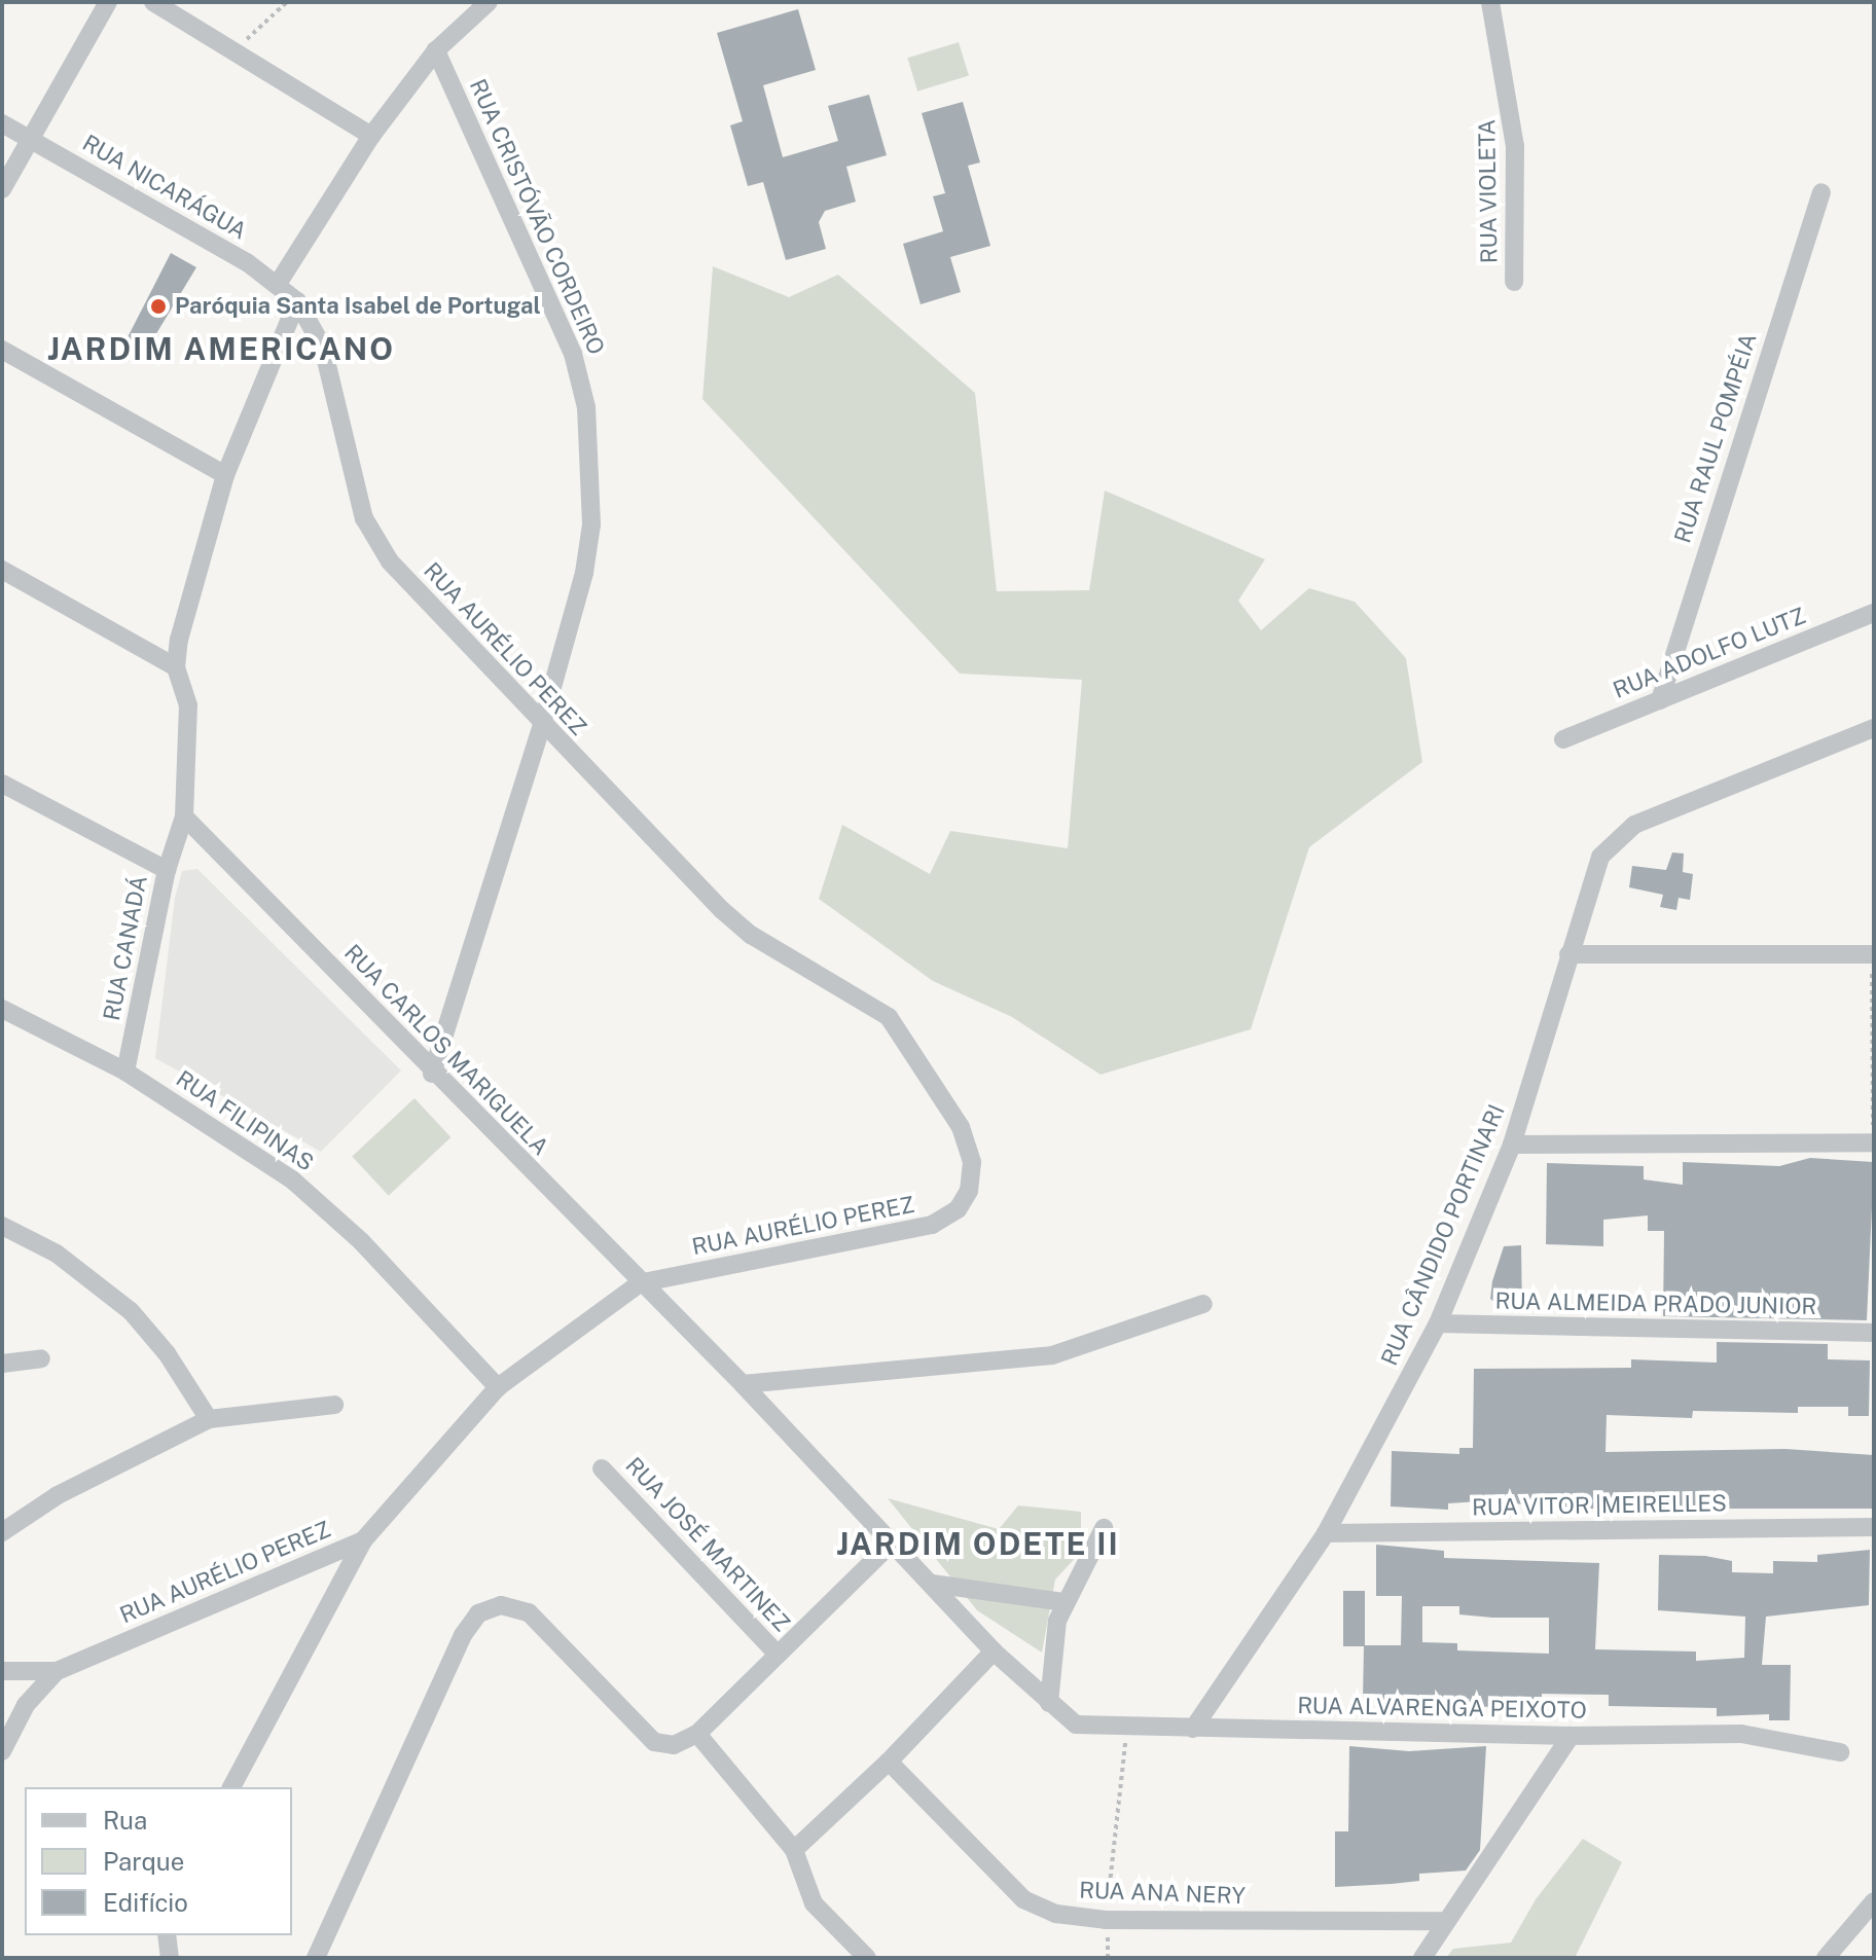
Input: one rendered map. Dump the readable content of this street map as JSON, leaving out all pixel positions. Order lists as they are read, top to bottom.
{
  "streets": {
    "street": [
      "RUA NICARÁGUA",
      "RUA VIOLETA",
      "RUA CRISTÓVÃO CORDEIRO",
      "RUA RAUL POMPÉIA",
      "RUA AURÉLIO PEREZ",
      "RUA ADOLFO LUTZ",
      "RUA CANADÁ",
      "RUA CARLOS MARIGUELA",
      "RUA FILIPINAS",
      "RUA CÂNDIDO PORTINARI",
      "RUA ALMEIDA PRADO JUNIOR",
      "RUA VITOR |MEIRELLES",
      "RUA JOSÉ MARTINEZ",
      "RUA ALVARENGA PEIXOTO",
      "RUA ANA NERY"
    ]
  },
  "crossings": [
    ["RUA NICARÁGUA", "RUA AURÉLIO PEREZ"],
    ["RUA CRISTÓVÃO CORDEIRO", "RUA AURÉLIO PEREZ"],
    ["RUA CRISTÓVÃO CORDEIRO", "RUA CARLOS MARIGUELA"],
    ["RUA RAUL POMPÉIA", "RUA ADOLFO LUTZ"],
    ["RUA AURÉLIO PEREZ", "RUA CARLOS MARIGUELA"],
    ["RUA AURÉLIO PEREZ", "RUA FILIPINAS"],
    ["RUA CANADÁ", "RUA FILIPINAS"],
    ["RUA CARLOS MARIGUELA", "RUA ALVARENGA PEIXOTO"],
    ["RUA CÂNDIDO PORTINARI", "RUA ALMEIDA PRADO JUNIOR"],
    ["RUA CÂNDIDO PORTINARI", "RUA VITOR |MEIRELLES"],
    ["RUA CÂNDIDO PORTINARI", "RUA ALVARENGA PEIXOTO"]
  ],
  "districts": ["JARDIM AMERICANO", "JARDIM ODETE II"],
  "places": ["Paróquia Santa Isabel de Portugal"],
  "legend": ["Rua", "Parque", "Edifício"]
}
